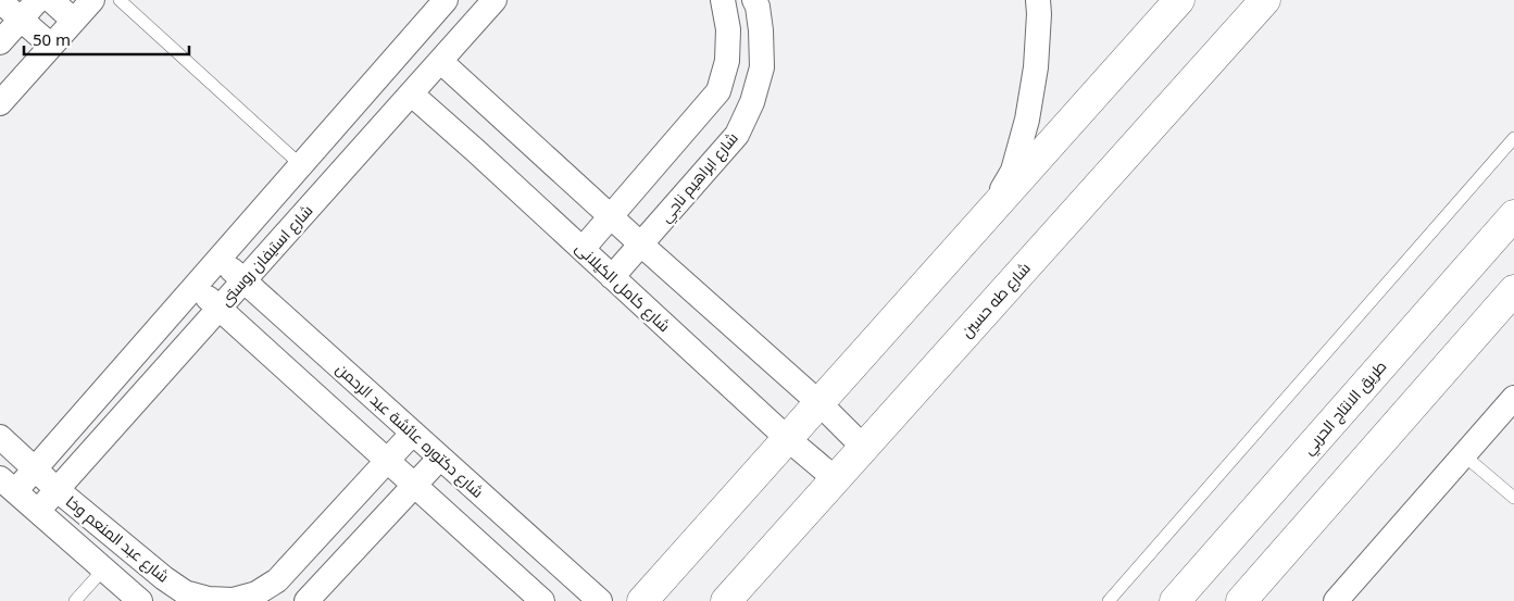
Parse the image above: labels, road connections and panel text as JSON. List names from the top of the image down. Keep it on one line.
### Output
{"streets":{"street":["شارع ابراهيم ناجي","شارع استيفان روستى","شارع كامل الكيلانى","شارع طه حسين","طريق الانتاج الحربي","شارع دكتوره عائشة عبد الرحمن","شارع عبد المنعم وخا"]},"crossings":[["شارع ابراهيم ناجي","شارع كامل الكيلانى"],["شارع استيفان روستى","شارع كامل الكيلانى"],["شارع استيفان روستى","شارع دكتوره عائشة عبد الرحمن"],["شارع استيفان روستى","شارع عبد المنعم وخا"],["شارع كامل الكيلانى","شارع طه حسين"],["شارع دكتوره عائشة عبد الرحمن","شارع عبد المنعم وخا"]],"scale_bar":"50 m"}
